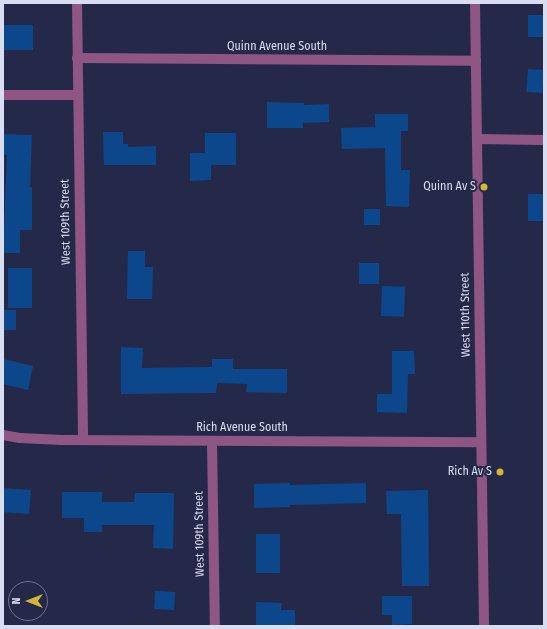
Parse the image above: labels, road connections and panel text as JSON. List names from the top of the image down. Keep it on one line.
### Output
{"streets":{"street":["Quinn Avenue South","West 109th Street","West 110th Street","Rich Avenue South"]},"crossings":[["Quinn Avenue South","West 109th Street"],["Quinn Avenue South","West 110th Street"],["West 109th Street","Rich Avenue South"],["West 110th Street","Rich Avenue South"]],"places":["Quinn Av S","Rich Av S"],"north":"left"}
